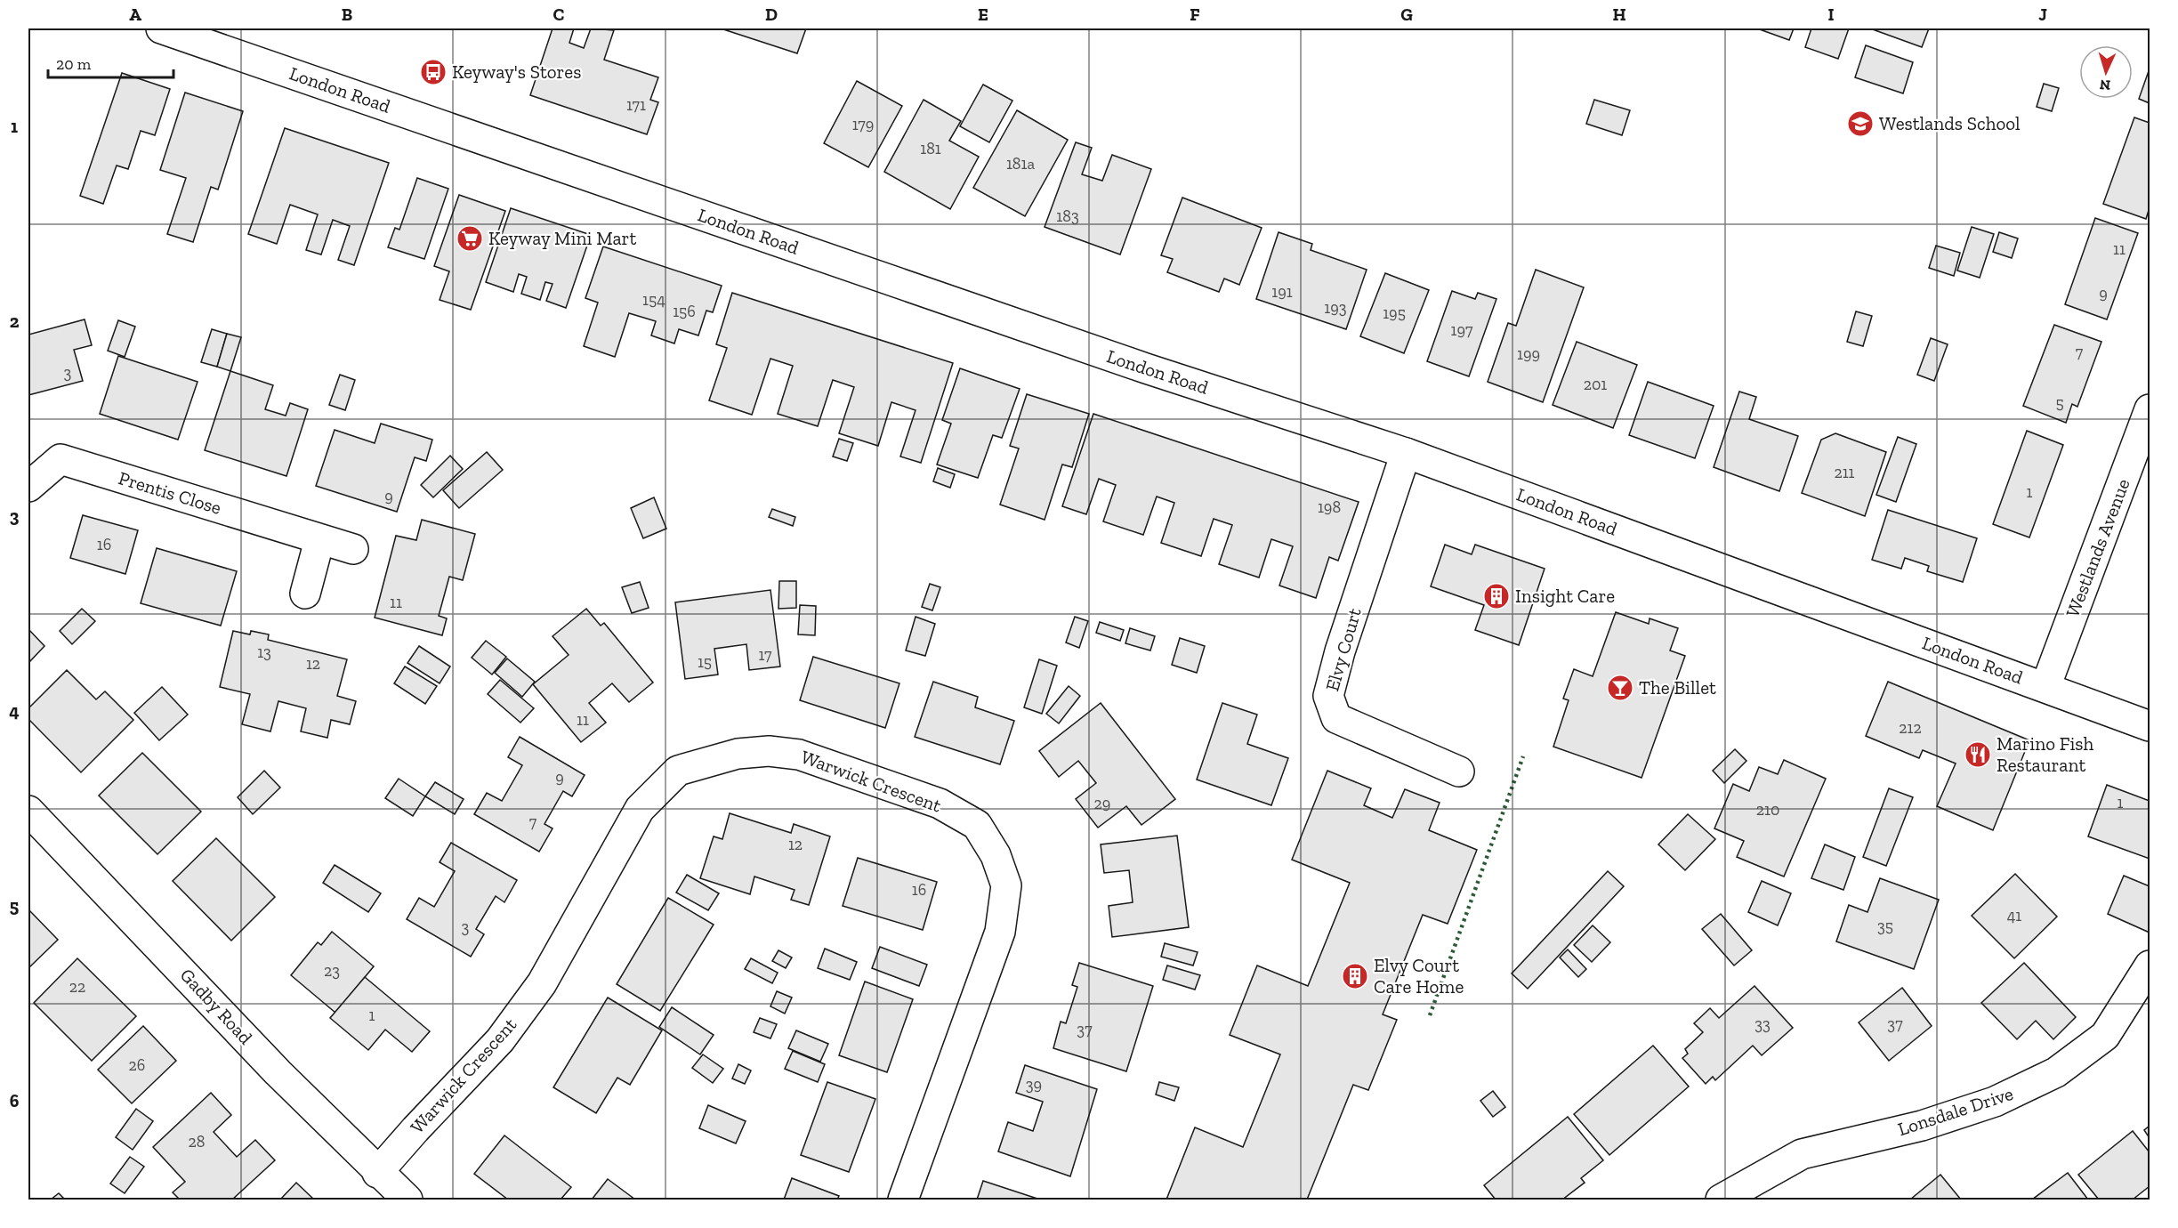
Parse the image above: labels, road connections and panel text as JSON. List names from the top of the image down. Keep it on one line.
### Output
{"streets":{"street":["London Road","Prentis Close","Westlands Avenue","Elvy Court","Warwick Crescent","Gadby Road","Lonsdale Drive"]},"crossings":[["London Road","Westlands Avenue"],["London Road","Elvy Court"],["Warwick Crescent","Gadby Road"]],"places":{"bus stop":["Keyway's Stores"],"school or university":["Westlands School"],"supermarket":["Keyway Mini Mart"],"building":["Insight Care","Elvy Court Care Home"],"bar":["The Billet"],"restaurant":["Marino Fish Restaurant"]},"house_numbers":["171","179","181","181a","183","11","191","9","154","193","156","195","197","7","199","3","201","5","211","1","9","198","16","11","13","17","15","12","11","212","9","1","29","210","7","12","16","41","35","3","23","22","1","33","37","37","26","39","28"],"scale_bar":"20 m","north":"bottom","grid":{"columns":["A","B","C","D","E","F","G","H","I","J"],"rows":["1","2","3","4","5","6"]}}
